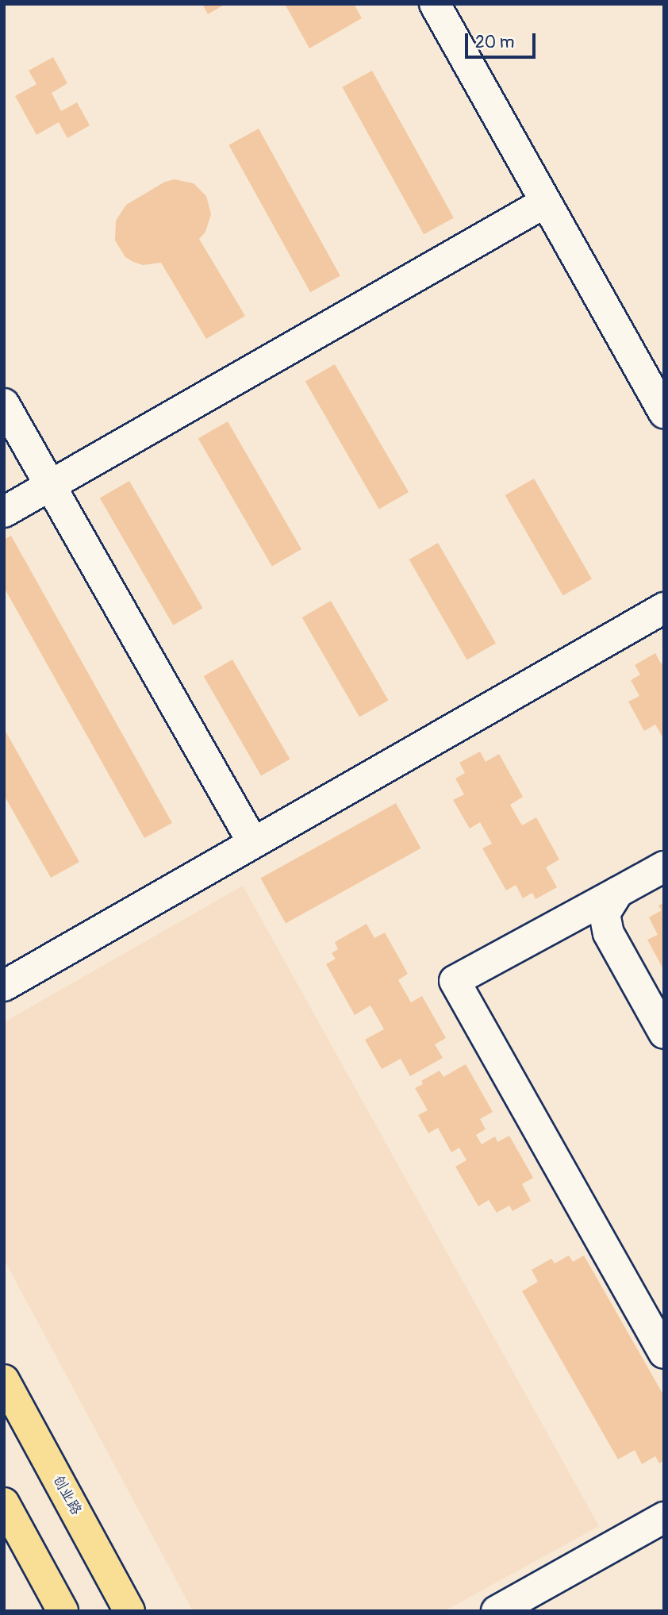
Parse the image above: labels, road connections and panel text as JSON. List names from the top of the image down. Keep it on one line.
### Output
{"streets":{"main road":["创业路"]},"scale_bar":"20 m"}
